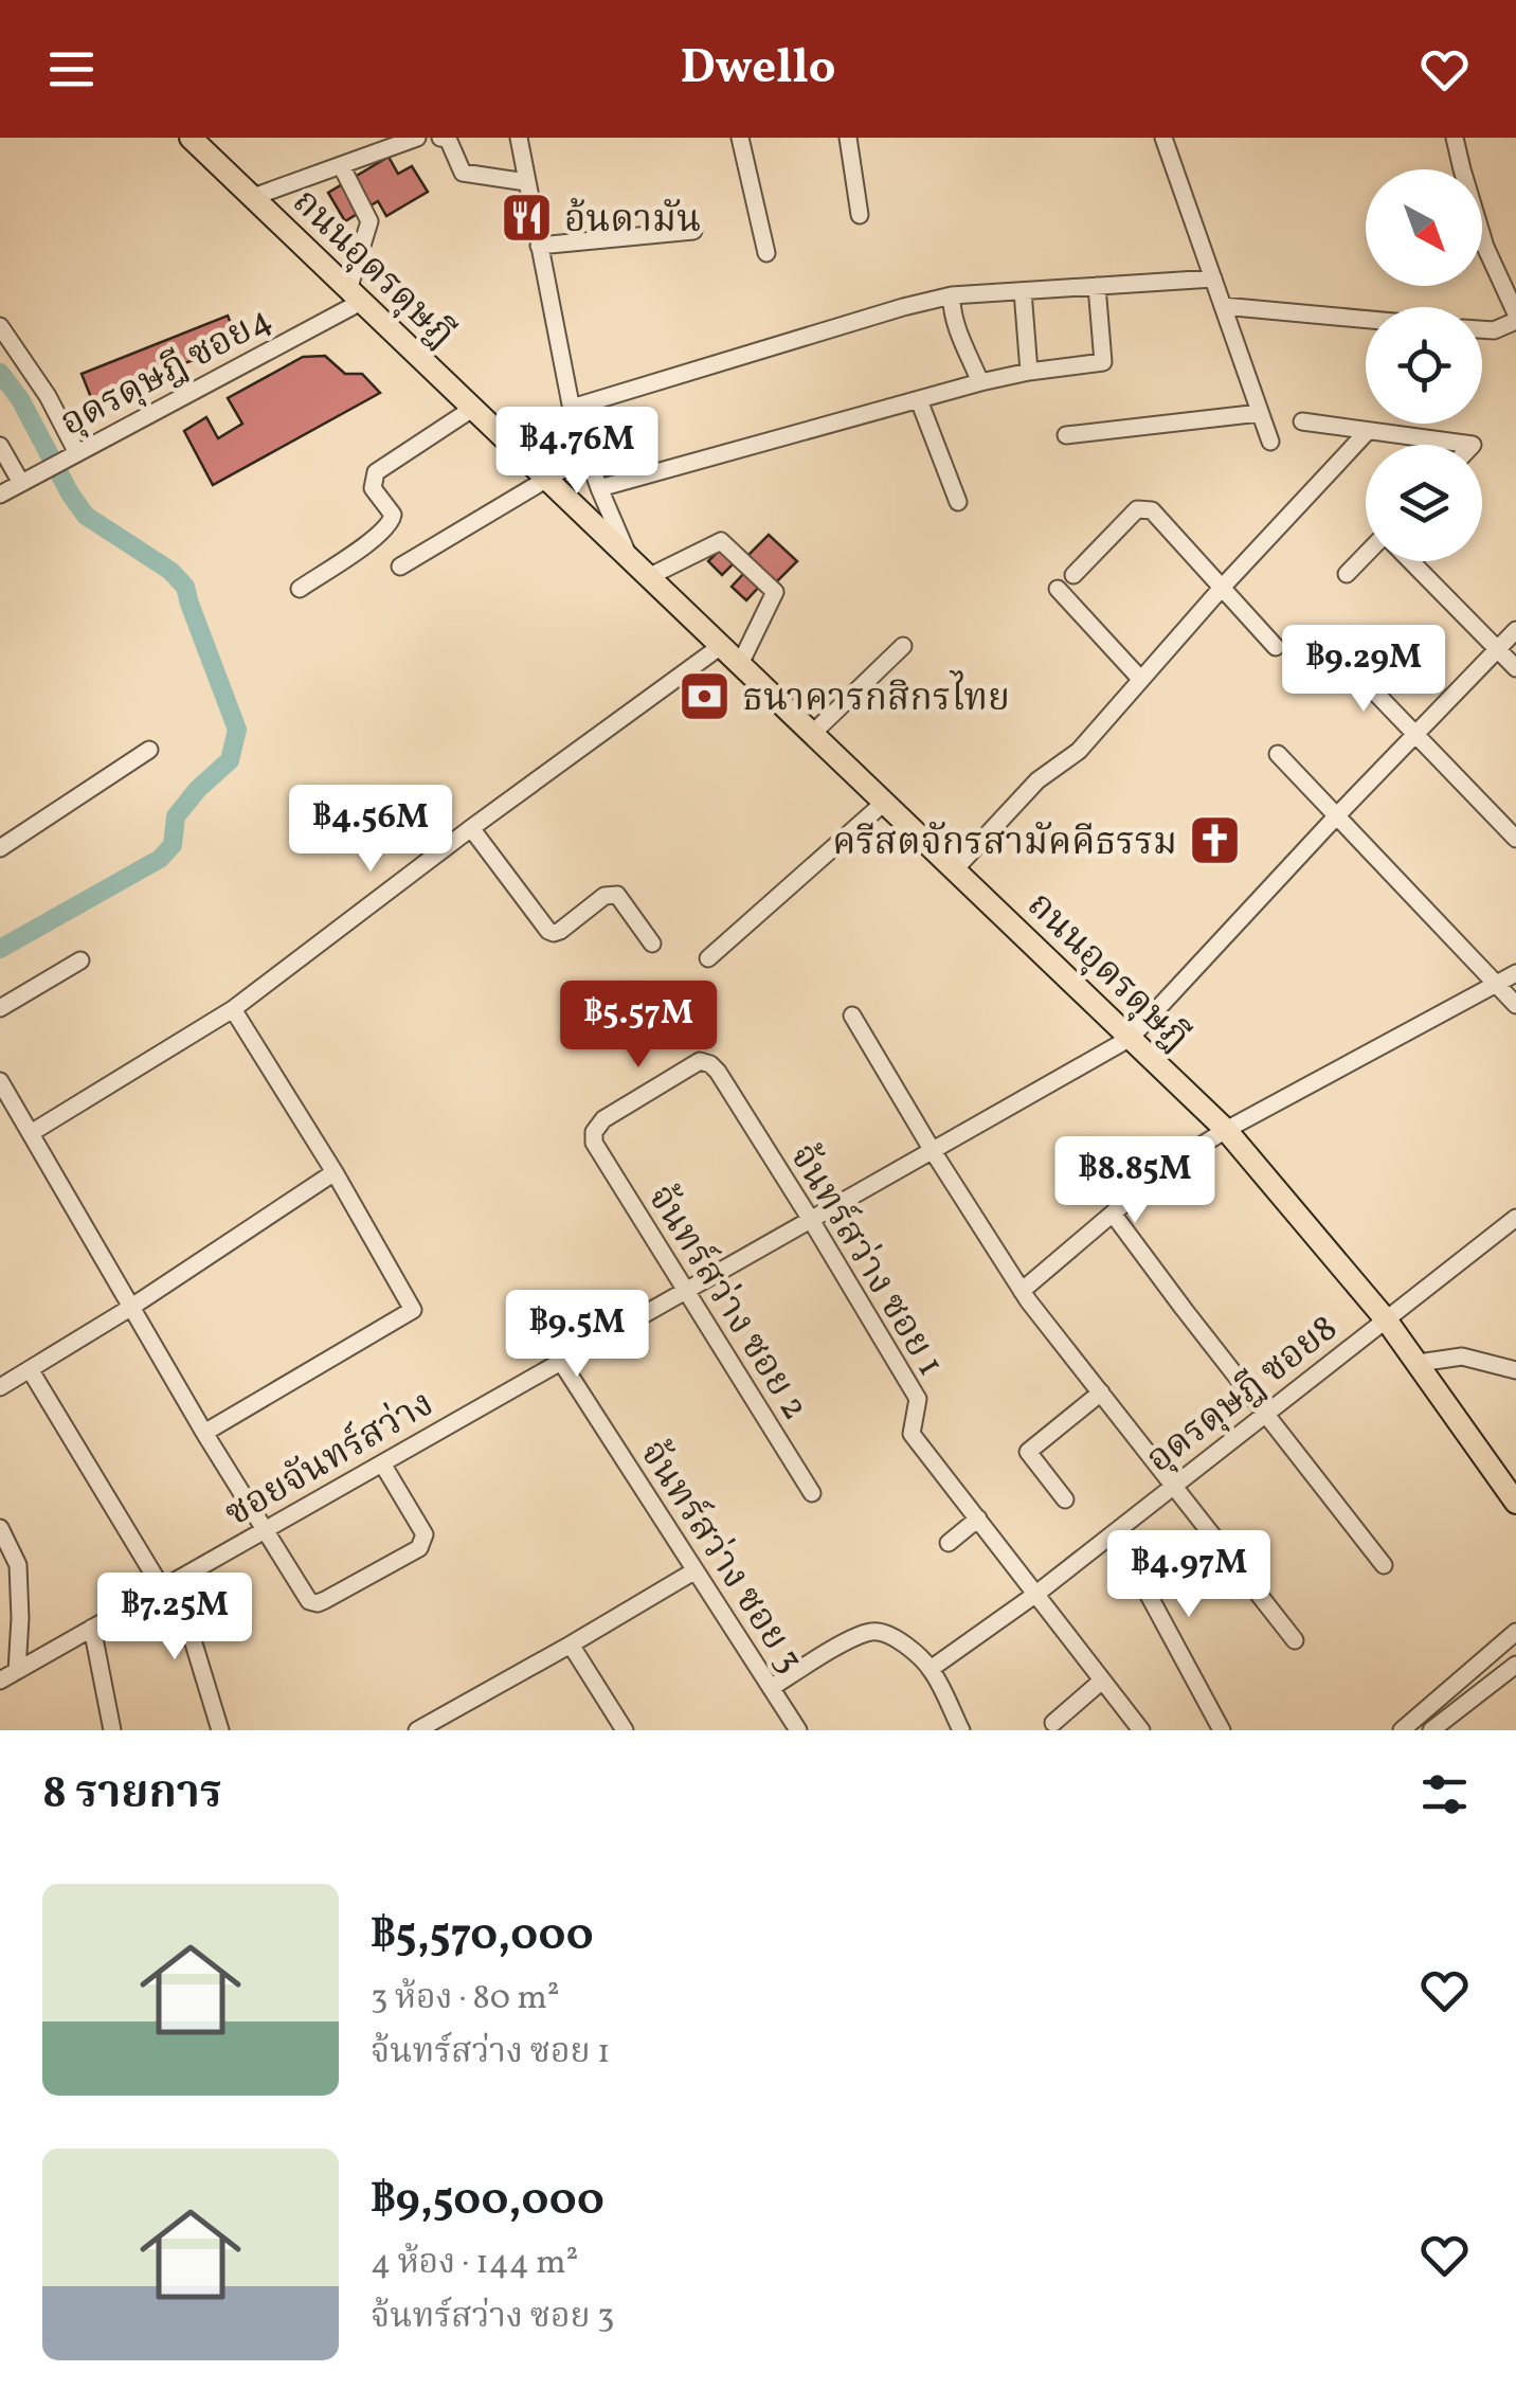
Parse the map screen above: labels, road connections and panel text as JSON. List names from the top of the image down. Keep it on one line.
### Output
{"streets":{"main road":["ถนนอุดรดุษฎี"],"street":["อุดรดุษฎี ซอย4","จ้นทร์สว่าง ซอย 1","จ้นทร์สว่าง ซอย 2","อุดรดุษฎี ซอย8","ซอยจันทร์สว่าง","จ้นทร์สว่าง ซอย 3"]},"crossings":[["ถนนอุดรดุษฎี","อุดรดุษฎี ซอย4"],["ถนนอุดรดุษฎี","อุดรดุษฎี ซอย8"],["ถนนอุดรดุษฎี","ซอยจันทร์สว่าง"],["จ้นทร์สว่าง ซอย 1","จ้นทร์สว่าง ซอย 2"],["จ้นทร์สว่าง ซอย 1","อุดรดุษฎี ซอย8"],["จ้นทร์สว่าง ซอย 1","ซอยจันทร์สว่าง"],["จ้นทร์สว่าง ซอย 2","ซอยจันทร์สว่าง"],["ซอยจันทร์สว่าง","จ้นทร์สว่าง ซอย 3"]],"places":{"restaurant":["อ้นดามัน"],"bank":["ธนาคารกสิกรไทย"],"church":["ครีสตจักรสามัคคีธรรม"]},"north":"bottom right","page":{"header":"Dwello","price":["฿4.76M","฿9.29M","฿4.56M","฿5.57M","฿8.85M","฿9.5M","฿4.97M","฿7.25M"],"heading":"8 รายการ","list":[{"name":"฿5,570,000","note":"3 ห้อง · 80 m² · จ้นทร์สว่าง ซอย 1"},{"name":"฿9,500,000","note":"4 ห้อง · 144 m² · จ้นทร์สว่าง ซอย 3"}]}}
